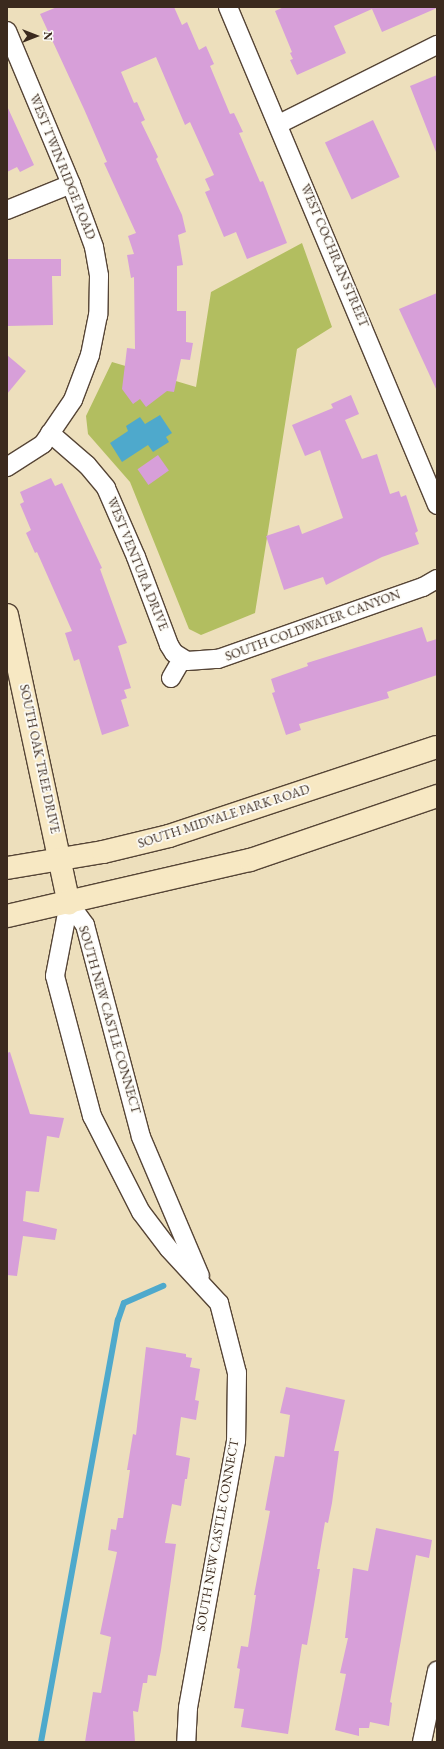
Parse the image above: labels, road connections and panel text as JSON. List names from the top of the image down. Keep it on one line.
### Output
{"streets":{"main road":["SOUTH OAK TREE DRIVE","SOUTH MIDVALE PARK ROAD"],"street":["WEST TWIN RIDGE ROAD","WEST COCHRAN STREET","WEST VENTURA DRIVE","SOUTH COLDWATER CANYON","SOUTH NEW CASTLE CONNECT"]},"crossings":[["WEST TWIN RIDGE ROAD","WEST VENTURA DRIVE"],["WEST VENTURA DRIVE","SOUTH COLDWATER CANYON"],["SOUTH OAK TREE DRIVE","SOUTH MIDVALE PARK ROAD"],["SOUTH OAK TREE DRIVE","SOUTH NEW CASTLE CONNECT"]],"north":"right"}
